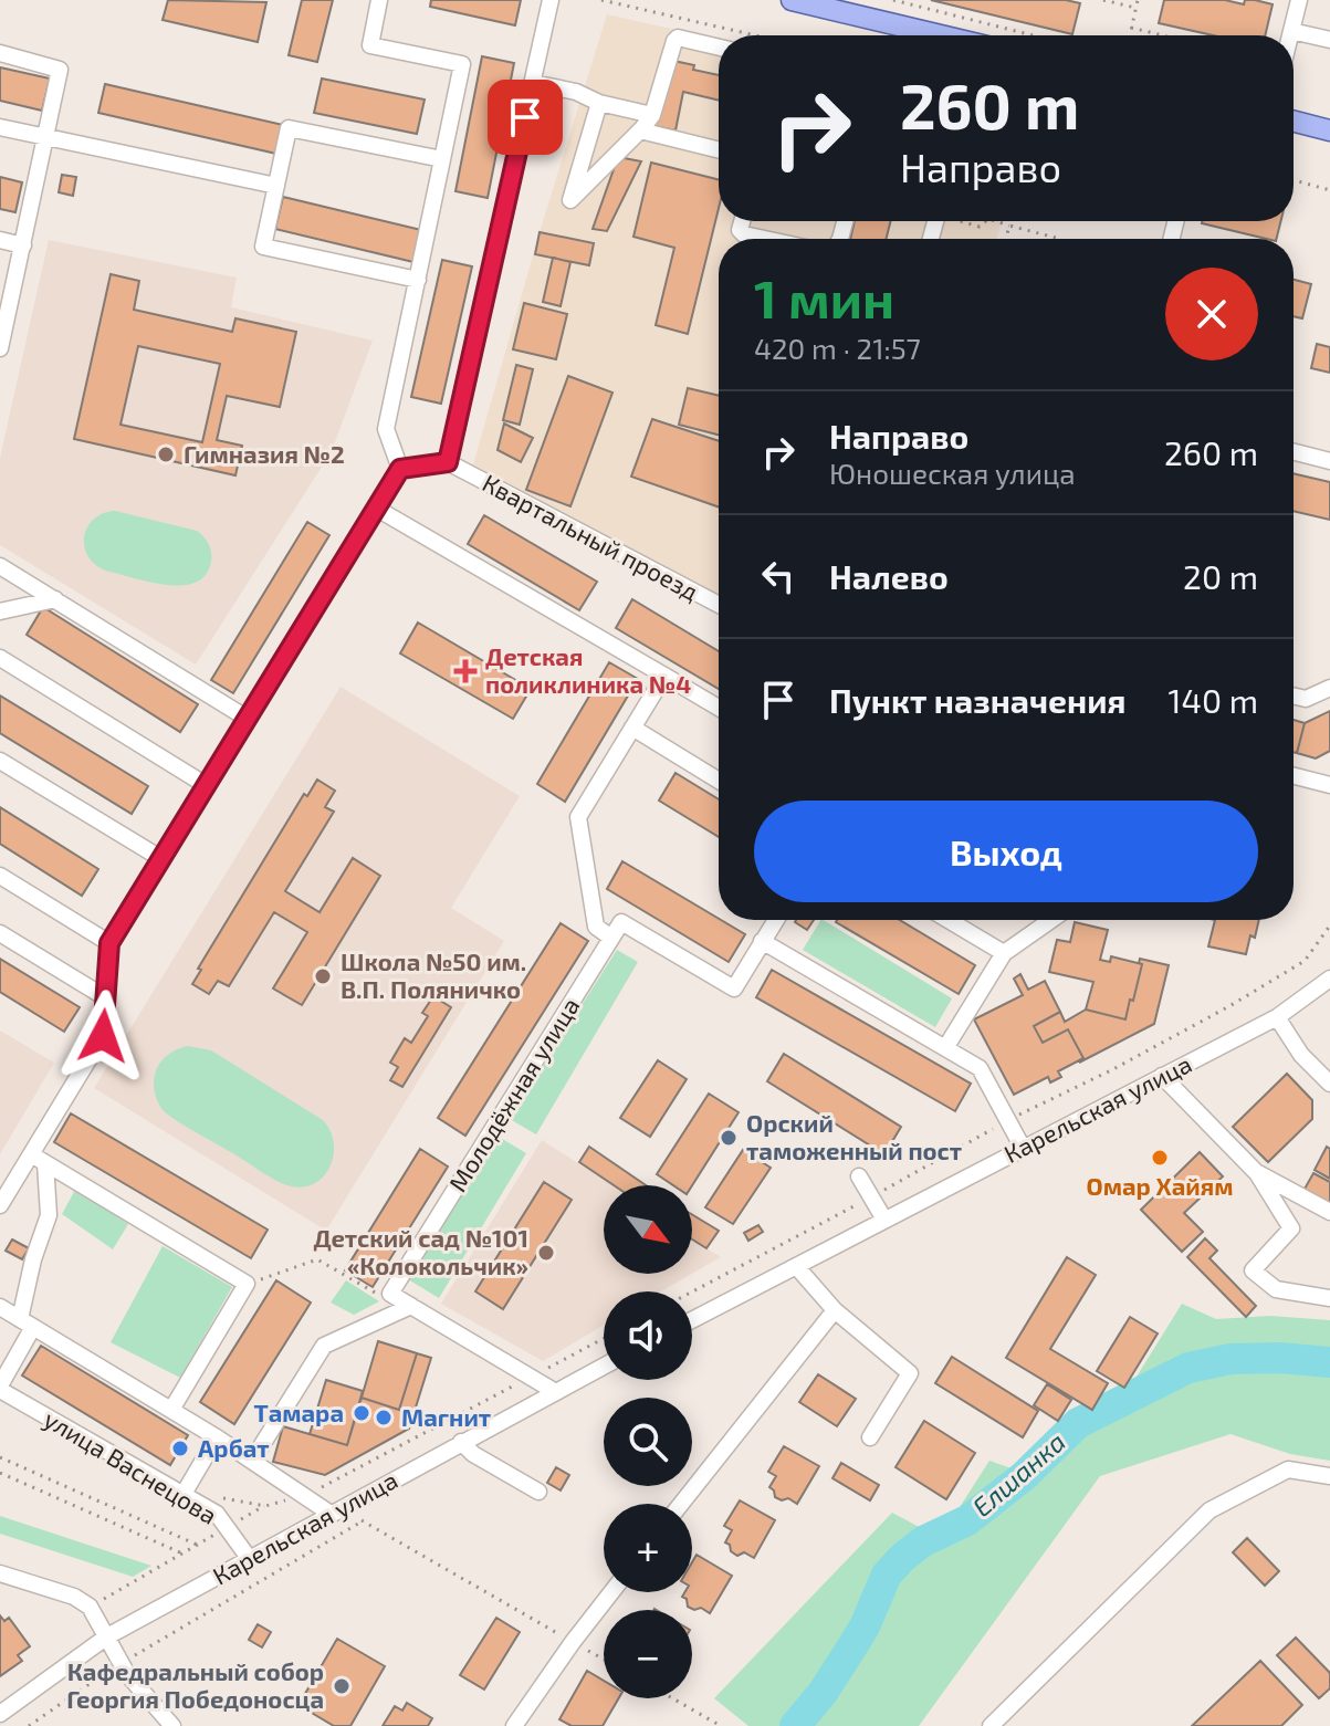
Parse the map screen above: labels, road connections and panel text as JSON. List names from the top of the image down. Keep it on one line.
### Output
{"streets":{"street":["Квартальный проезд","Молодёжная улица","Карельская улица","улица Васнецова"]},"crossings":[["Карельская улица","улица Васнецова"]],"water":["Елшанка"],"places":{"other":["Гимназия №2","Школа №50 им. В.П. Поляничко","Орский таможенный пост","Омар Хайям","Детский сад №101 «Колокольчик»","Тамара","Магнит","Арбат","Кафедральный собор Георгия Победоносца"],"health":["Детская поликлиника №4"]},"north":"bottom right","page":{"turn":["260 m","Направо"],"heading":["1 мин","420 m · 21:57"],"list":[{"name":"Направо","note":"Юношеская улица","value":"260 m"},{"name":"Налево","value":"20 m"},{"name":"Пункт назначения","value":"140 m"}],"buttons":"Выход","map_buttons":["+","−"]}}
